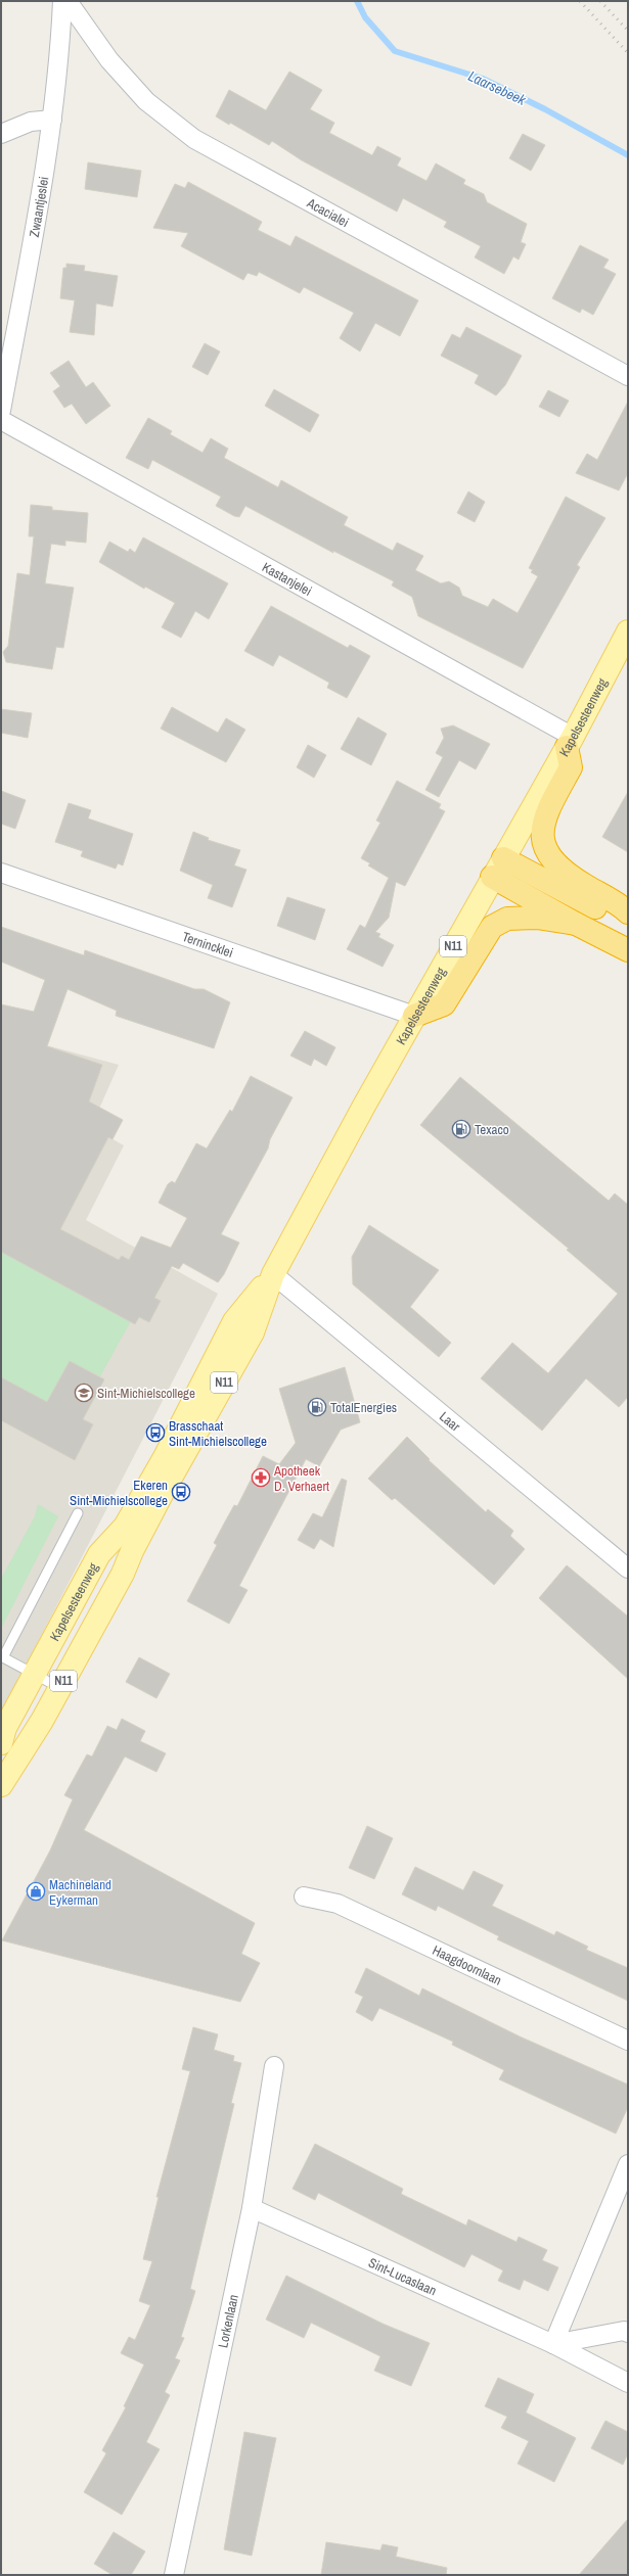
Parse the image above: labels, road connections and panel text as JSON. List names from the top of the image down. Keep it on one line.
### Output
{"streets":{"main road":["Kapelsesteenweg","N11"],"street":["Zwaantjeslei","Acacialei","Kastanjelei","Ternincklei","Laar","Haagdoornlaan","Sint-Lucaslaan","Lorkenlaan"]},"crossings":[["Kastanjelei","Kapelsesteenweg"],["Kapelsesteenweg","Ternincklei"],["Kapelsesteenweg","Laar"],["Sint-Lucaslaan","Lorkenlaan"]],"water":["Laarsebeek"],"places":{"fuel station":["Texaco","TotalEnergies"],"school or university":["Sint-Michielscollege"],"bus stop":["Brasschaat Sint-Michielscollege","Ekeren Sint-Michielscollege"],"pharmacy":["Apotheek D. Verhaert"],"shop":["Machineland Eykerman"]}}
